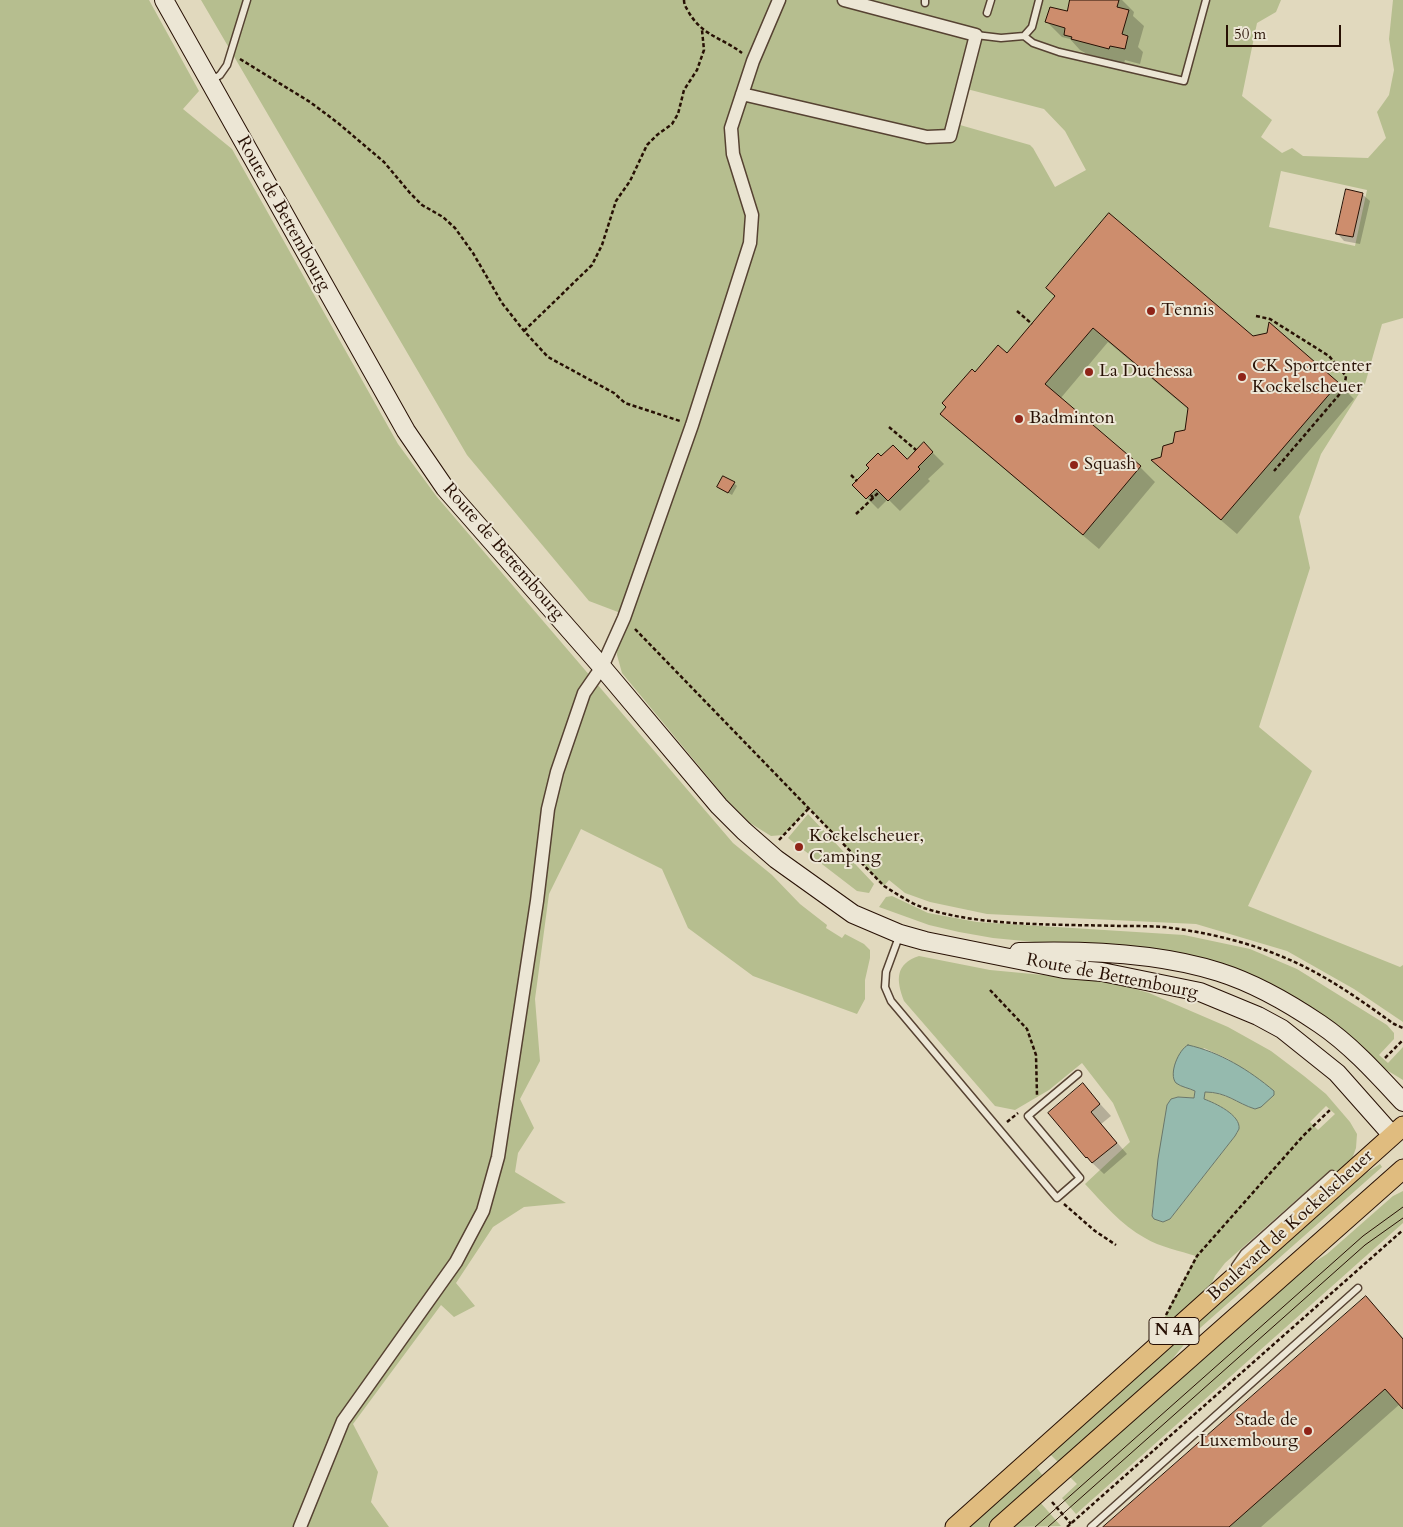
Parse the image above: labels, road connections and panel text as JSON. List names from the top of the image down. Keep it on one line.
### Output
{"streets":{"main road":["Route de Bettembourg","Boulevard de Kockelscheuer","N 4A"]},"crossings":[["Route de Bettembourg","Boulevard de Kockelscheuer"]],"places":["Tennis","La Duchessa","CK Sportcenter Kockelscheuer","Badminton","Squash","Kockelscheuer, Camping","Stade de Luxembourg"],"scale_bar":"50 m"}
